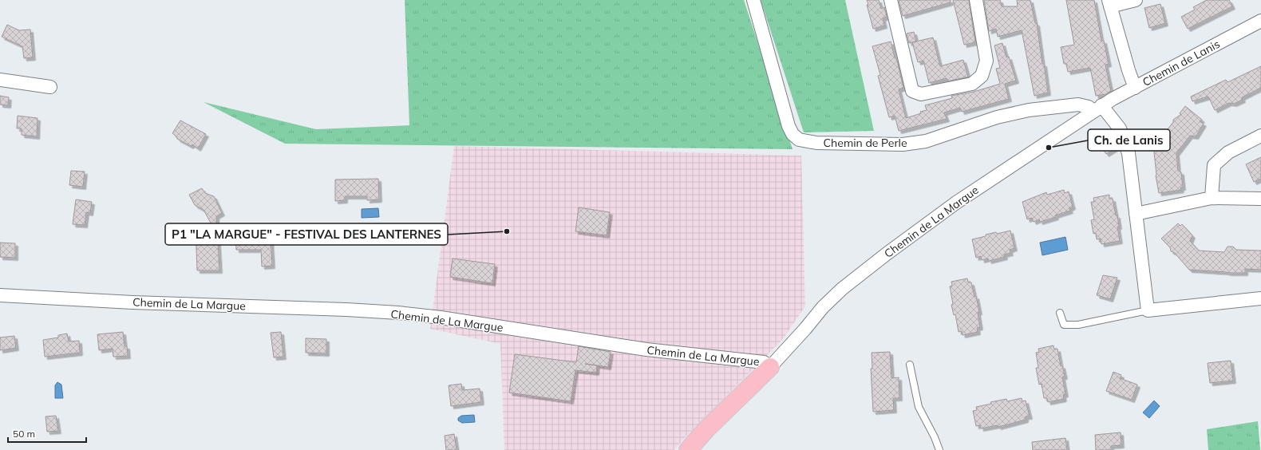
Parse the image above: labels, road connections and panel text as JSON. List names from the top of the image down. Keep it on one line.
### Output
{"streets":{"street":["Chemin de Lanis","Chemin de Perle","Chemin de La Margue"]},"crossings":[["Chemin de Lanis","Chemin de Perle"],["Chemin de Lanis","Chemin de La Margue"],["Chemin de Perle","Chemin de La Margue"]],"places":["Ch. de Lanis","P1 \"LA MARGUE\" - FESTIVAL DES LANTERNES"],"scale_bar":"50 m"}
